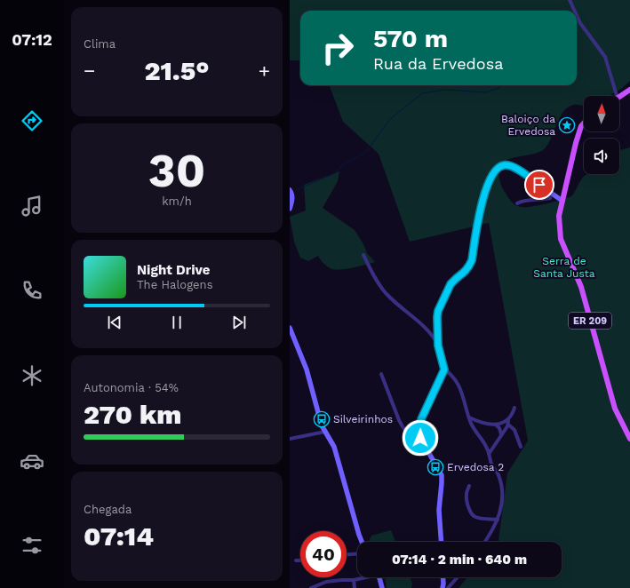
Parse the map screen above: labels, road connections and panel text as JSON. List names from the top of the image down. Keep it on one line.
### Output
{"streets":{"main road":["ER 209"]},"parks":["Serra de Santa Justa"],"places":{"place":["Baloiço da Ervedosa"],"bus stop":["Silveirinhos","Ervedosa 2"]},"north":"top","page":{"tabs":"07:12","tile":["Clima",["30","km/h"],["Autonomia · 54%","270 km"],["Chegada","07:14"]],"turn":["570 m","Rua da Ervedosa"],"heat":["−","21.5°","+"],"song":["Night Drive","The Halogens"],"limit":"40","trip":"07:14 · 2 min · 640 m"}}
